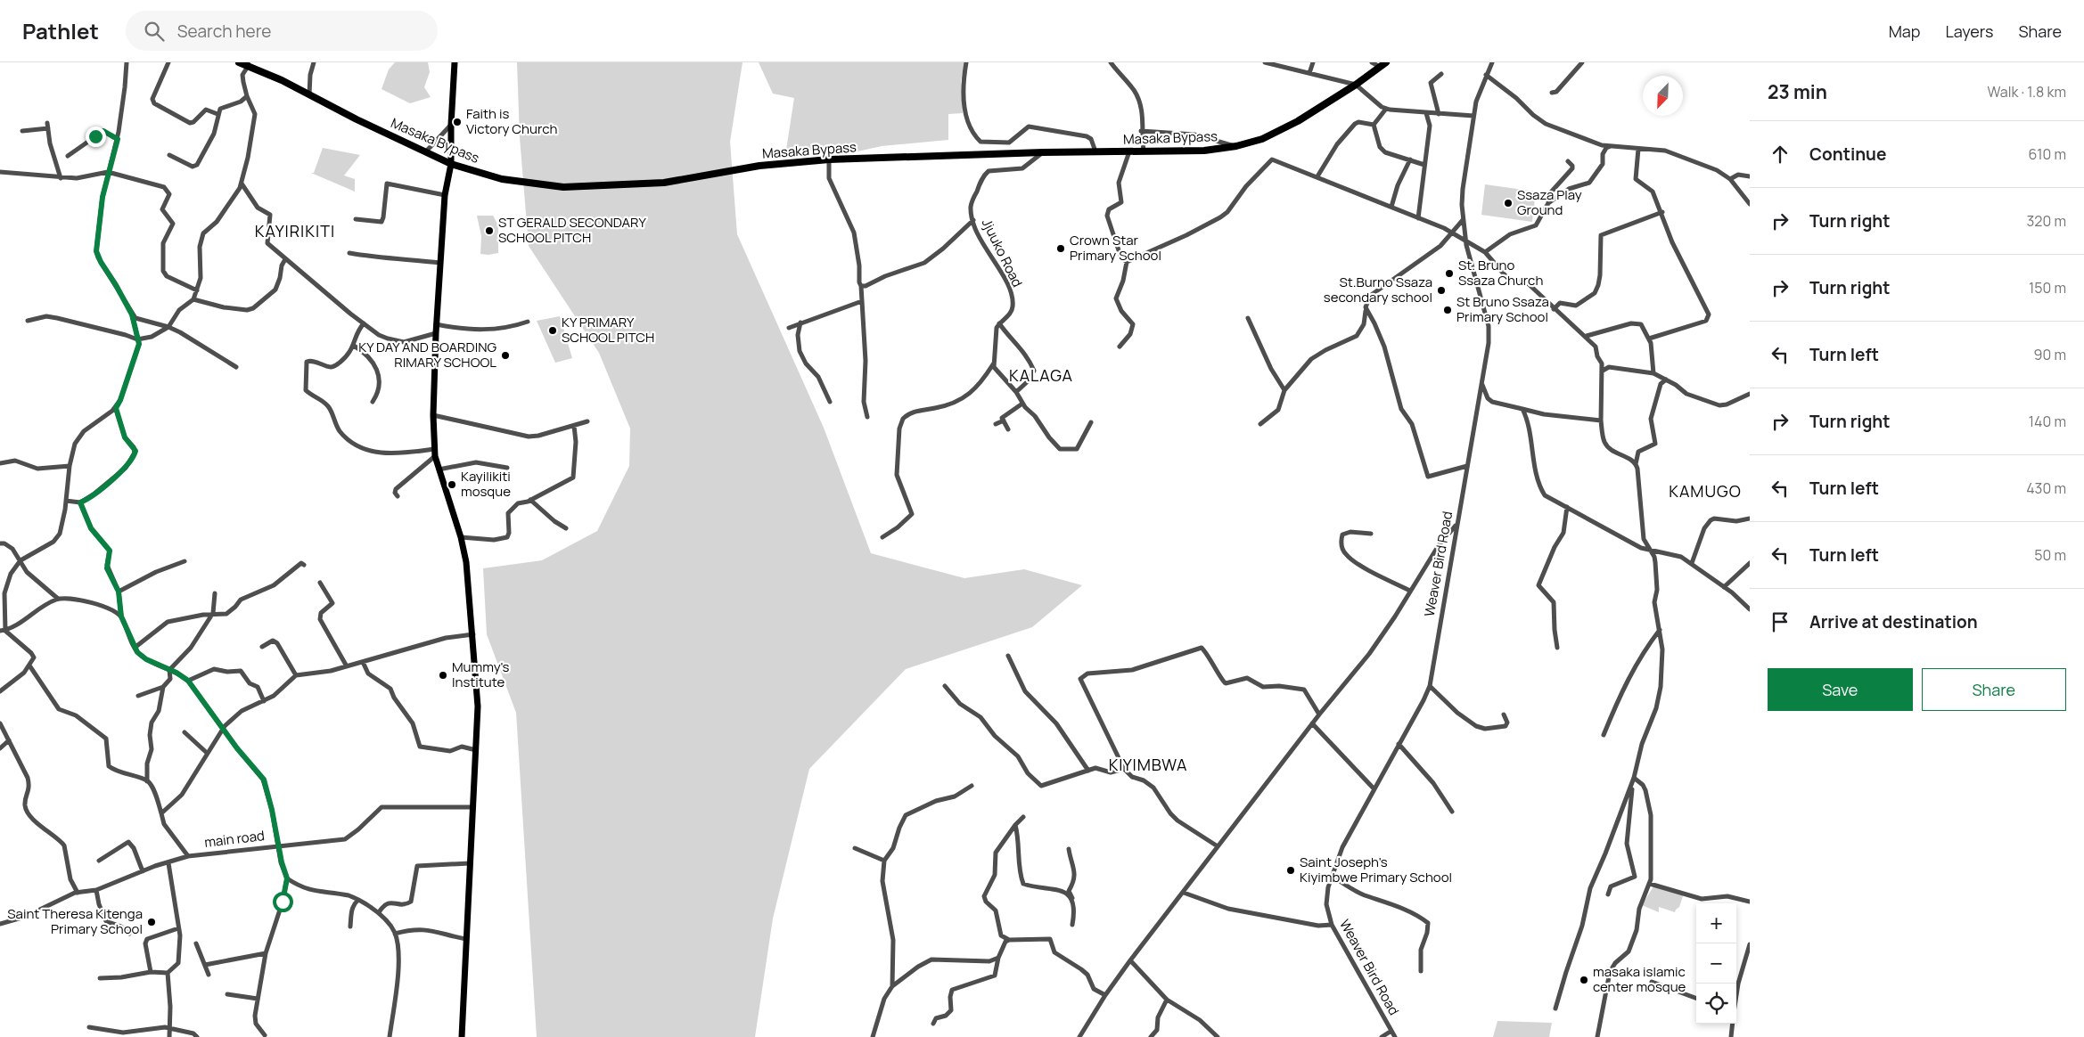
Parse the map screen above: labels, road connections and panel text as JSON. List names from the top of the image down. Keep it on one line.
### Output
{"streets":{"highway":["Masaka Bypass"],"street":["Jjuuko Road","Weaver Bird Road","main road"]},"crossings":[["Masaka Bypass","Jjuuko Road"]],"districts":["KAYIRIKITI","KALAGA","KAMUGO","KIYIMBWA"],"places":["Faith is Victory Church","Ssaza Play Ground","ST GERALD SECONDARY SCHOOL PITCH","Crown Star Primary School","St. Bruno Ssaza Church","St.Burno Ssaza secondary school","St Bruno Ssaza Primary School","KY PRIMARY SCHOOL PITCH","KY DAY AND BOARDING RIMARY SCHOOL","Kayilikiti mosque","Mummy's Institute","Saint Joseph's Kiyimbwe Primary School","Saint Theresa Kitenga Primary School","masaka islamic center mosque"],"north":"bottom left","page":{"header":"Pathlet","search":"Search here","nav":["Map","Layers","Share"],"heading":["23 min","Walk · 1.8 km"],"list":[["Continue","610 m"],["Turn right","320 m"],["Turn right","150 m"],["Turn left","90 m"],["Turn right","140 m"],["Turn left","430 m"],["Turn left","50 m"],"Arrive at destination"],"buttons":["Save","Share"],"map_buttons":["+","−"]}}
